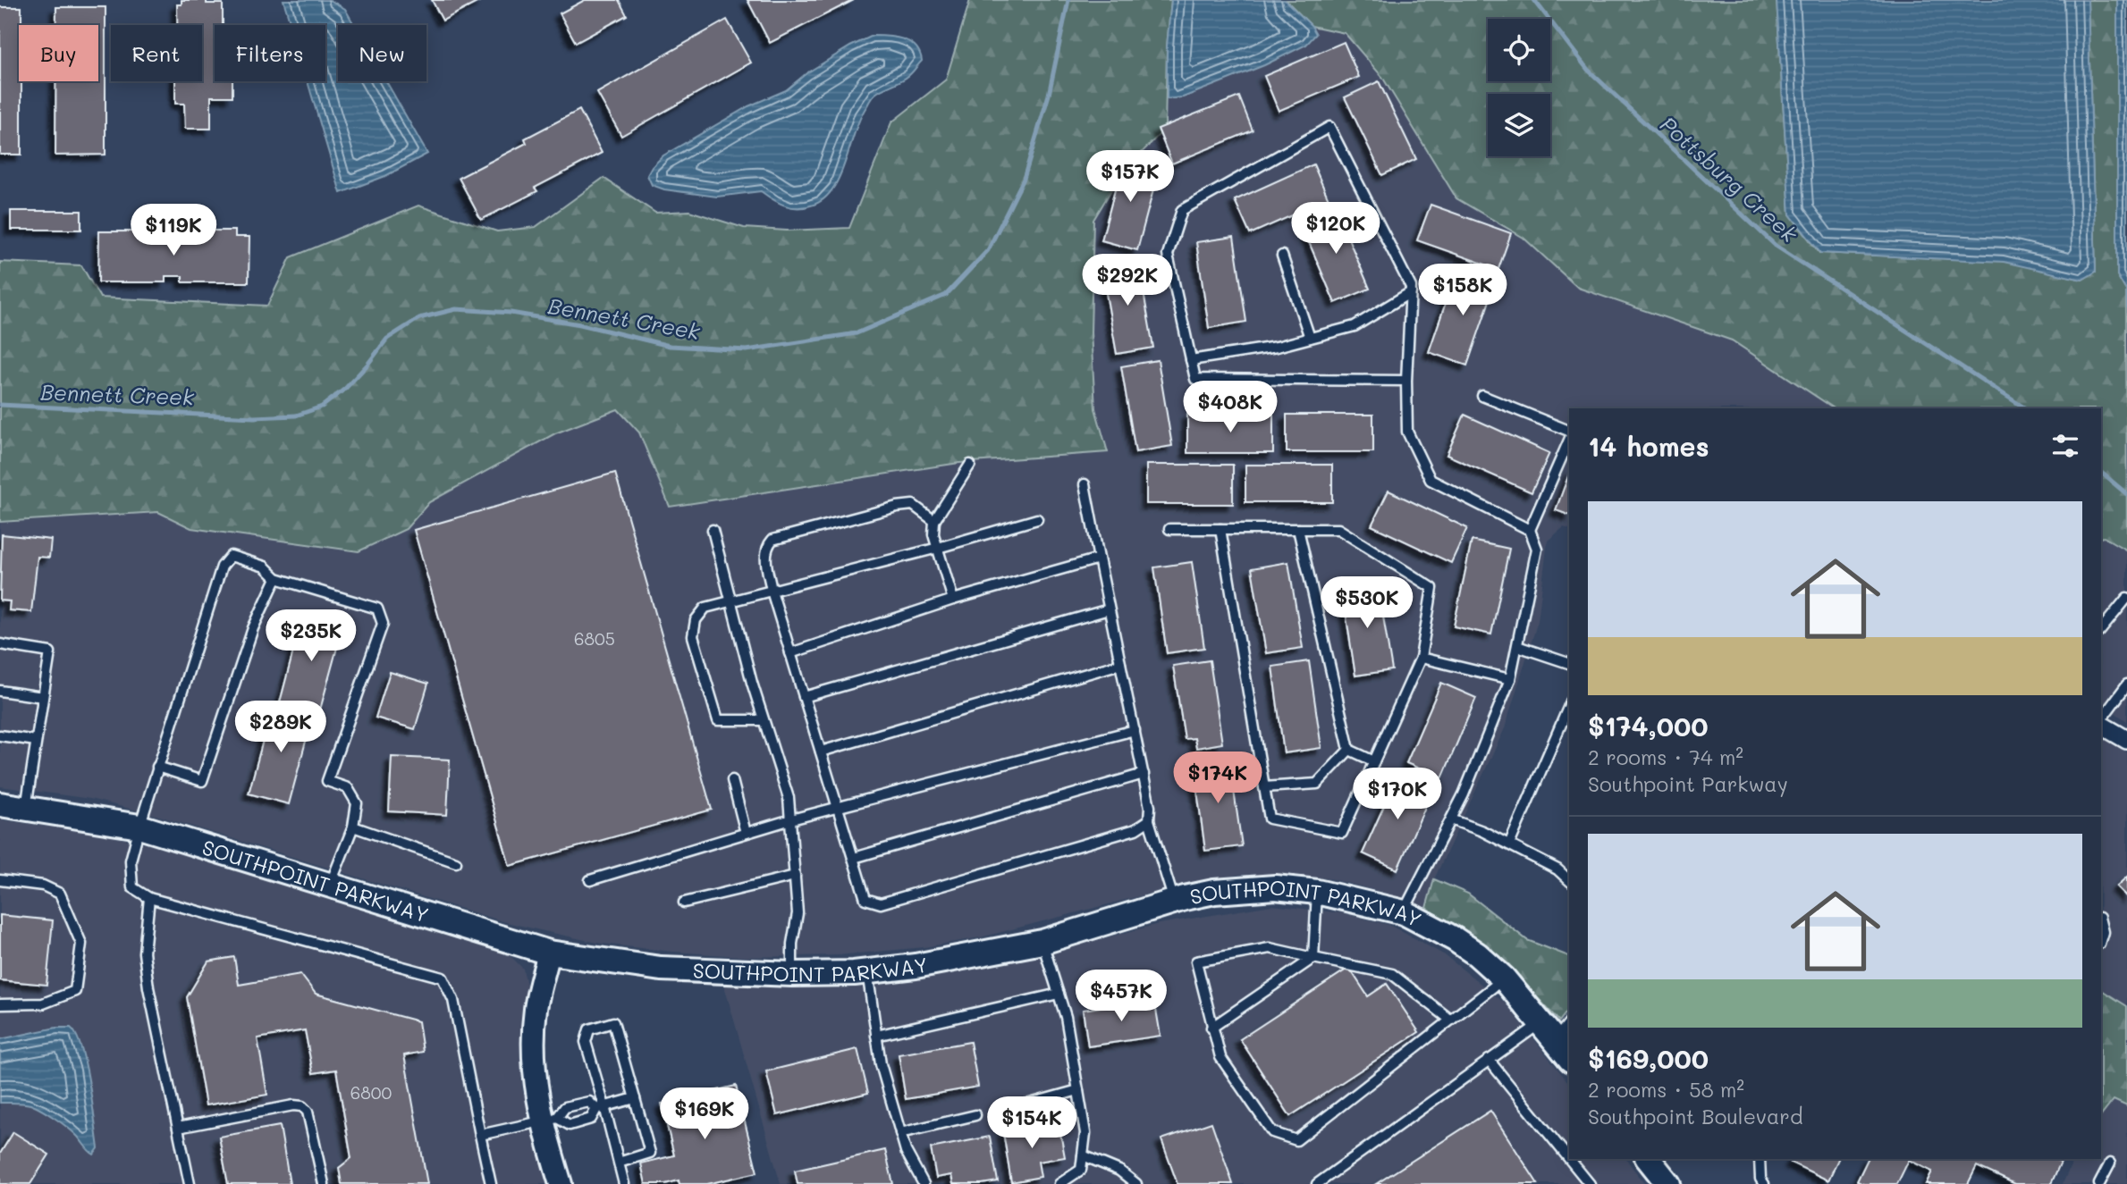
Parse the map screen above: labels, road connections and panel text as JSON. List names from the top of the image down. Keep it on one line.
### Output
{"streets":{"main road":["SOUTHPOINT PARKWAY"]},"water":["Pottsburg Creek","Bennett Creek"],"house_numbers":["6805","6800"],"page":{"chip":["Buy","Rent","Filters","New"],"price":["$157K","$120K","$119K","$292K","$158K","$408K","$530K","$235K","$289K","$174K","$170K","$457K","$169K","$154K"],"heading":"14 homes","list":[{"name":"$174,000","note":"2 rooms · 74 m² · Southpoint Parkway"},{"name":"$169,000","note":"2 rooms · 58 m² · Southpoint Boulevard"}]}}
